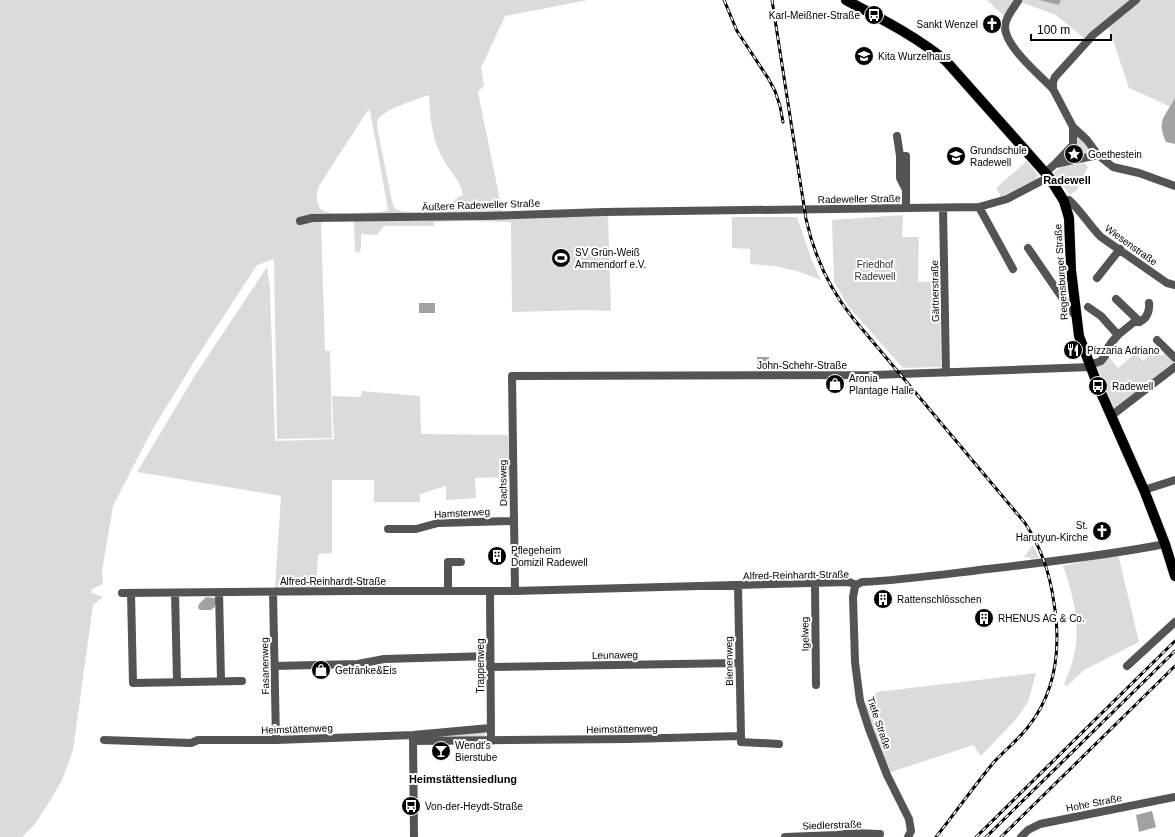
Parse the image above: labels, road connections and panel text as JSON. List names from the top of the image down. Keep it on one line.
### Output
{"streets":{"main road":["Regensburger Straße"],"street":["Radeweller Straße","Äußere Radeweller Straße","Wiesenstraße","Gärtnerstraße","John-Schehr-Straße","Dachsweg","Hamsterweg","Alfred-Reinhardt-Straße","Igelweg","Leunaweg","Bienenweg","Fasanenweg","Trappenweg","Tiefe Straße","Heimstättenweg","Hohe Straße","Siedlerstraße"]},"crossings":[["Radeweller Straße","Äußere Radeweller Straße"],["Radeweller Straße","Regensburger Straße"],["Radeweller Straße","Gärtnerstraße"],["Wiesenstraße","Regensburger Straße"],["Regensburger Straße","John-Schehr-Straße"],["Regensburger Straße","Alfred-Reinhardt-Straße"],["Gärtnerstraße","John-Schehr-Straße"],["John-Schehr-Straße","Dachsweg"],["Dachsweg","Hamsterweg"],["Dachsweg","Alfred-Reinhardt-Straße"],["Alfred-Reinhardt-Straße","Igelweg"],["Alfred-Reinhardt-Straße","Bienenweg"],["Alfred-Reinhardt-Straße","Fasanenweg"],["Alfred-Reinhardt-Straße","Trappenweg"],["Alfred-Reinhardt-Straße","Tiefe Straße"],["Leunaweg","Bienenweg"],["Leunaweg","Trappenweg"],["Bienenweg","Heimstättenweg"],["Fasanenweg","Heimstättenweg"],["Trappenweg","Heimstättenweg"]],"districts":["Radewell","Heimstättensiedlung"],"parks":["Friedhof Radewell"],"places":{"bus stop":["Karl-Meißner-Straße","Radewell","Von-der-Heydt-Straße"],"church":["Sankt Wenzel","St. Harutyun-Kirche"],"school or university":["Kita Wurzelhaus","Grundschule Radewell"],"place":["Goethestein"],"sports":["SV Grün-Weiß Ammendorf e.V."],"restaurant":["Pizzaria Adriano"],"shop":["Aronia Plantage Halle","Getränke&Eis"],"building":["Pflegeheim Domizil Radewell","Rattenschlösschen","RHENUS AG & Co."],"bar":["Wendt's Bierstube"]},"scale_bar":"100 m"}
